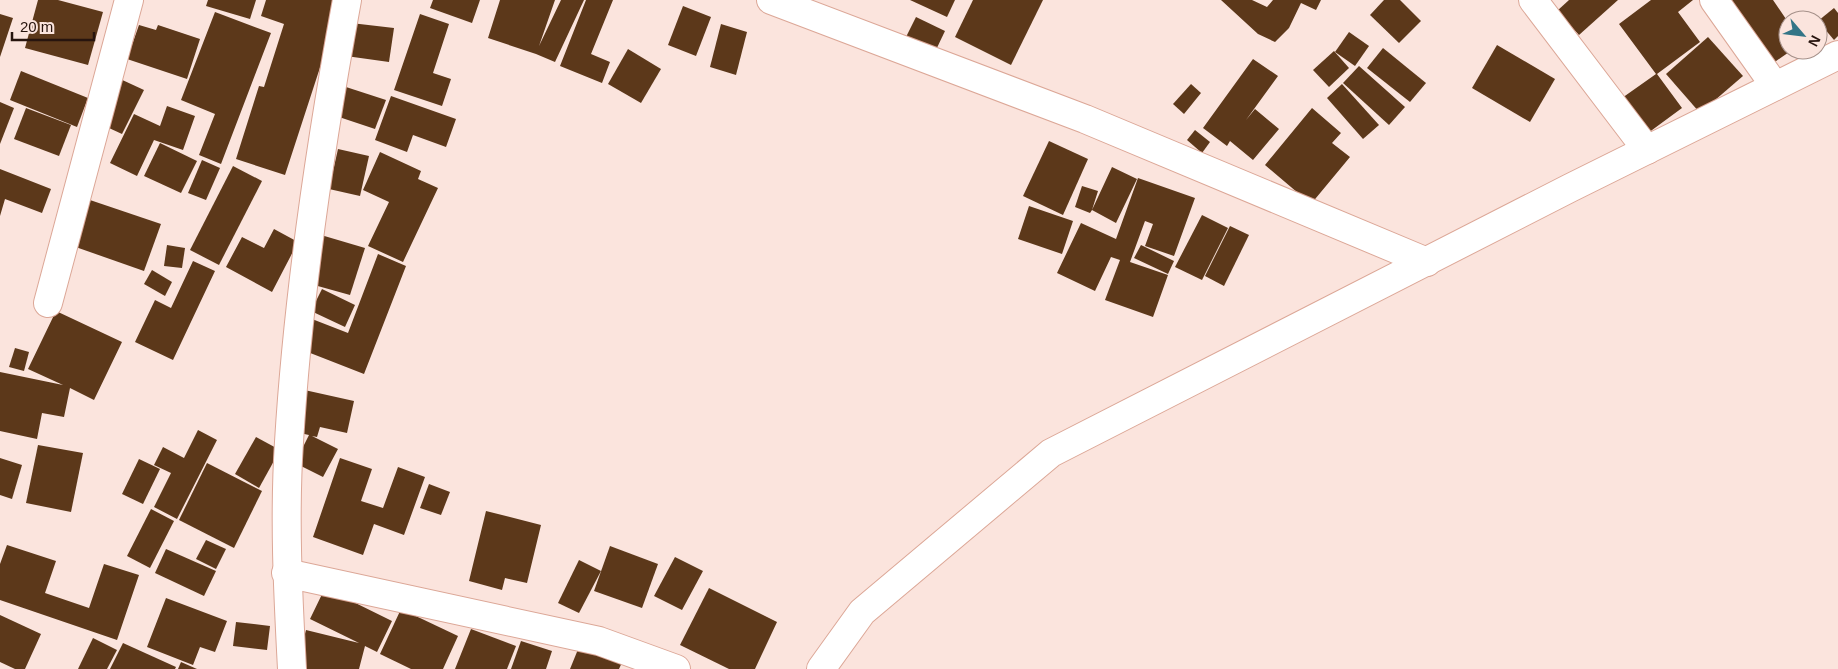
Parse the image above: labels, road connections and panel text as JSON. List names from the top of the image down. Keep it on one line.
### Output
{"scale_bar":"20 m","north":"bottom right"}
